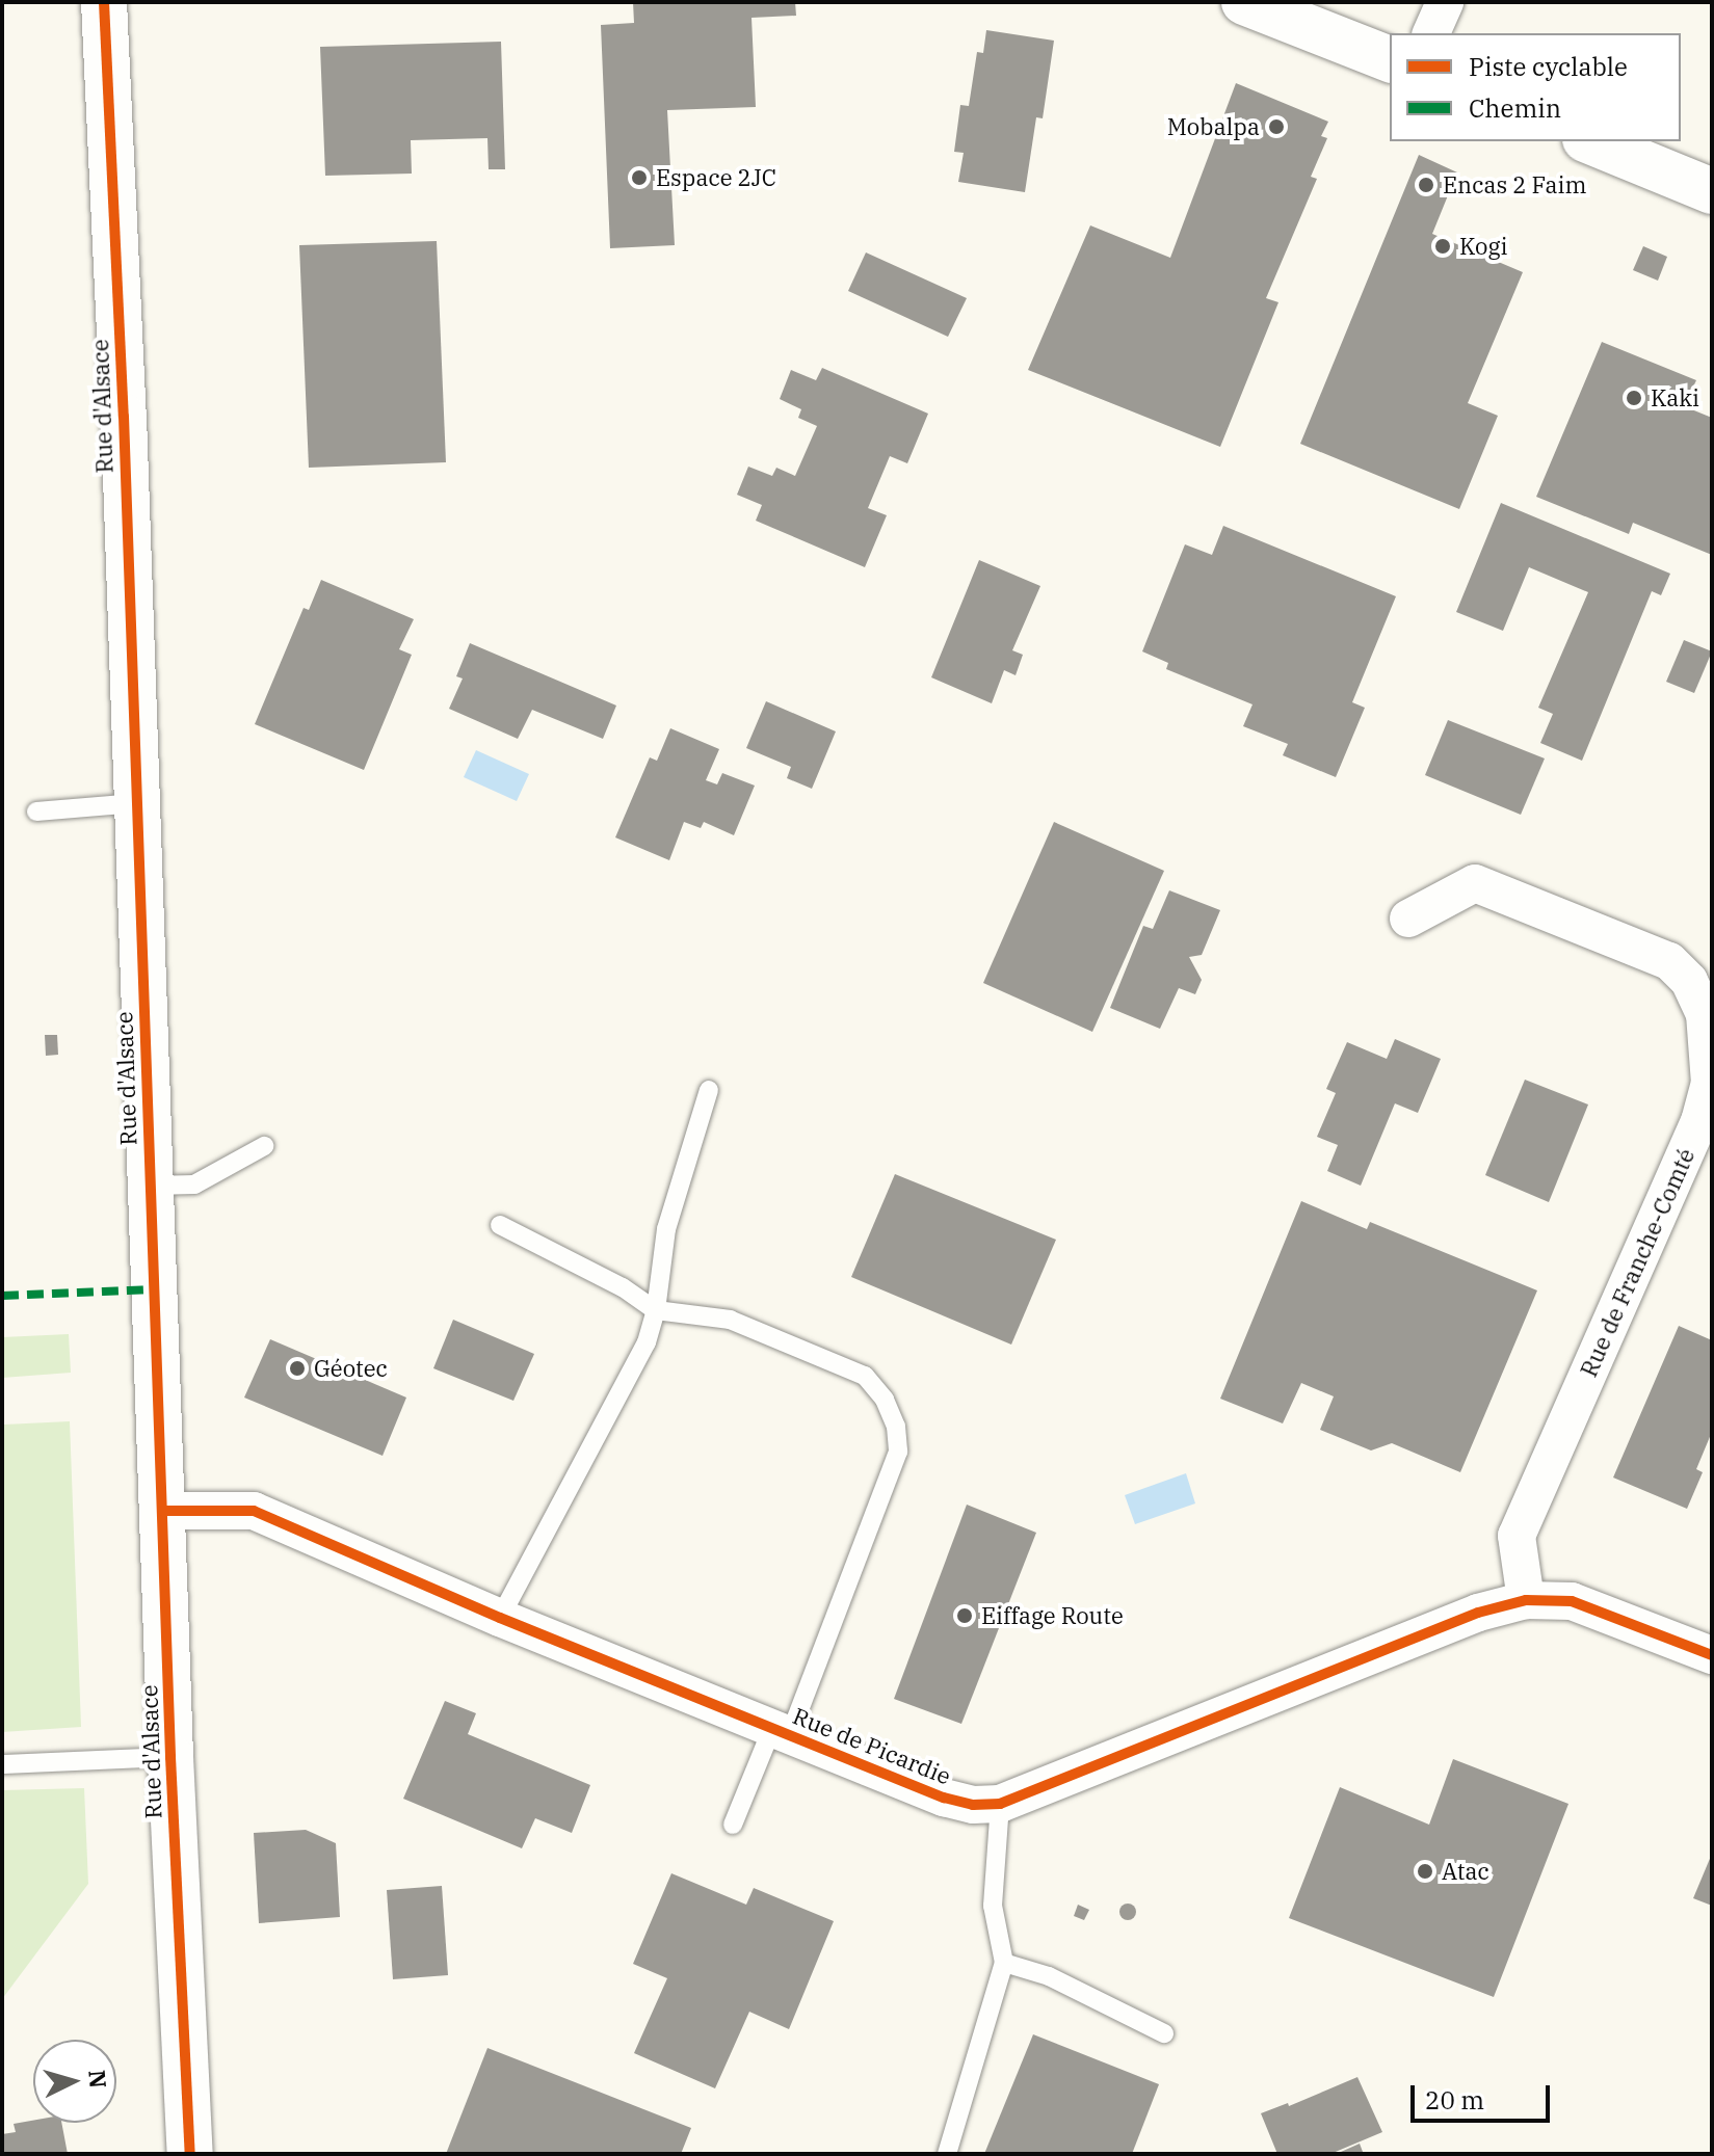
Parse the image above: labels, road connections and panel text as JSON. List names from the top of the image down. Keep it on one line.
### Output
{"streets":{"street":["Rue d'Alsace","Rue de Franche-Comté","Rue de Picardie"]},"crossings":[["Rue d'Alsace","Rue de Picardie"],["Rue de Franche-Comté","Rue de Picardie"]],"places":["Mobalpa","Espace 2JC","Encas 2 Faim","Kogi","Kaki","Géotec","Eiffage Route","Atac"],"legend":["Piste cyclable","Chemin"],"scale_bar":"20 m","north":"right"}
